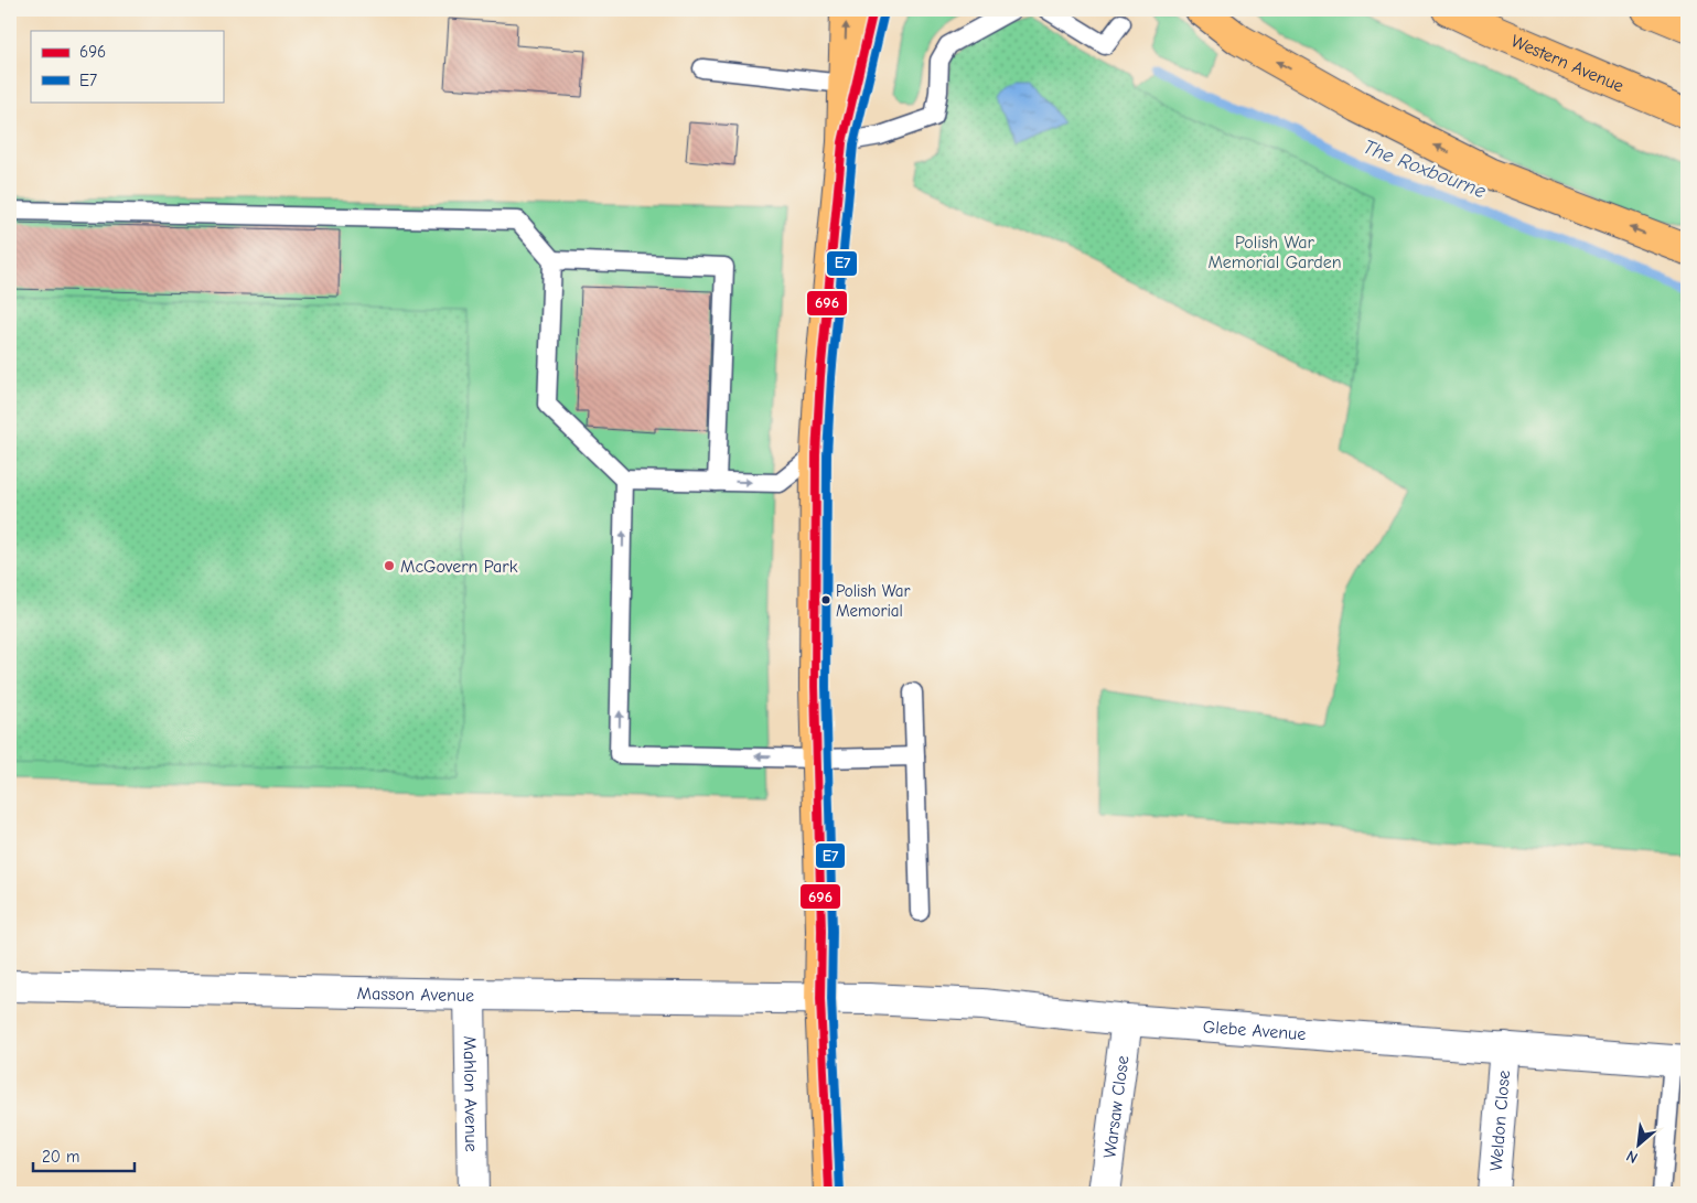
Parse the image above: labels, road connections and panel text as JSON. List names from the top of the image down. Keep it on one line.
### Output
{"streets":{"main road":["Western Avenue"],"street":["Masson Avenue","Glebe Avenue","Mahlon Avenue","Warsaw Close","Weldon Close"]},"crossings":[["Masson Avenue","Glebe Avenue"],["Masson Avenue","Mahlon Avenue"],["Glebe Avenue","Warsaw Close"],["Glebe Avenue","Weldon Close"]],"water":["The Roxbourne"],"parks":["Polish War Memorial Garden"],"places":["McGovern Park","Polish War Memorial"],"lines":["transit line 696","transit line E7"],"legend":["696","E7"],"scale_bar":"20 m","north":"bottom left"}
